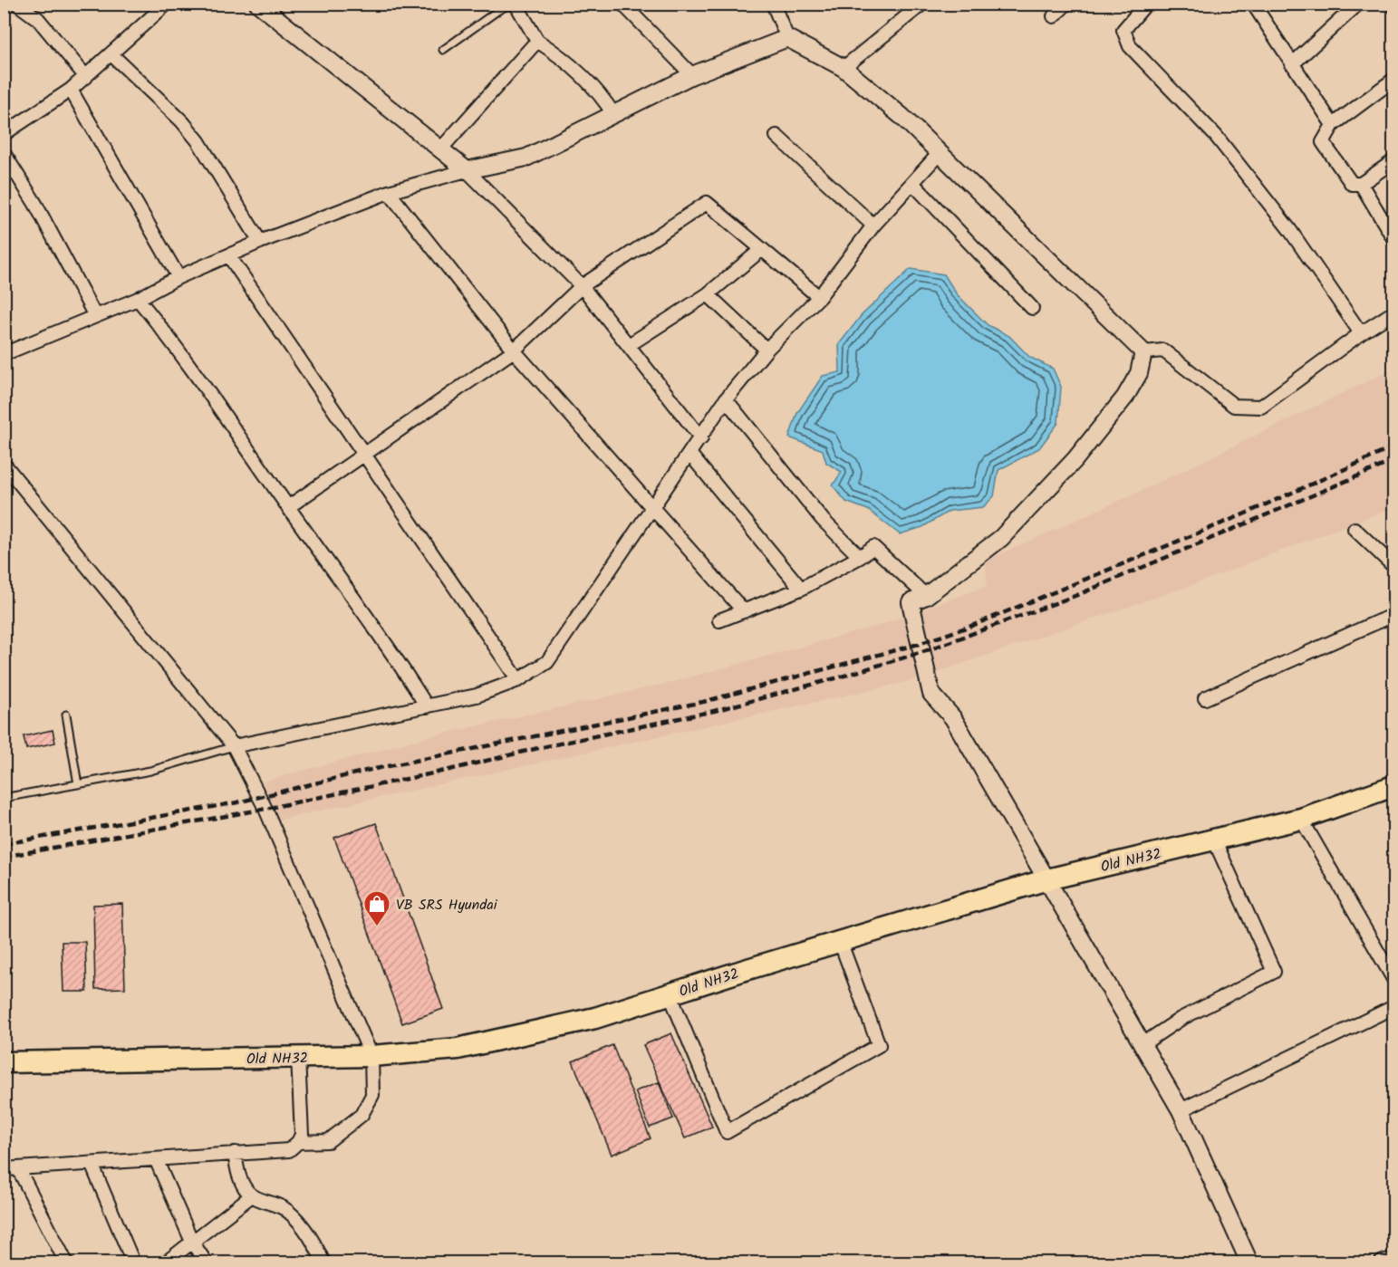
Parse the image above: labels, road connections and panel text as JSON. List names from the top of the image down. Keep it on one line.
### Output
{"streets":{"main road":["Old NH32"]},"places":{"shop":["VB SRS Hyundai"]}}
